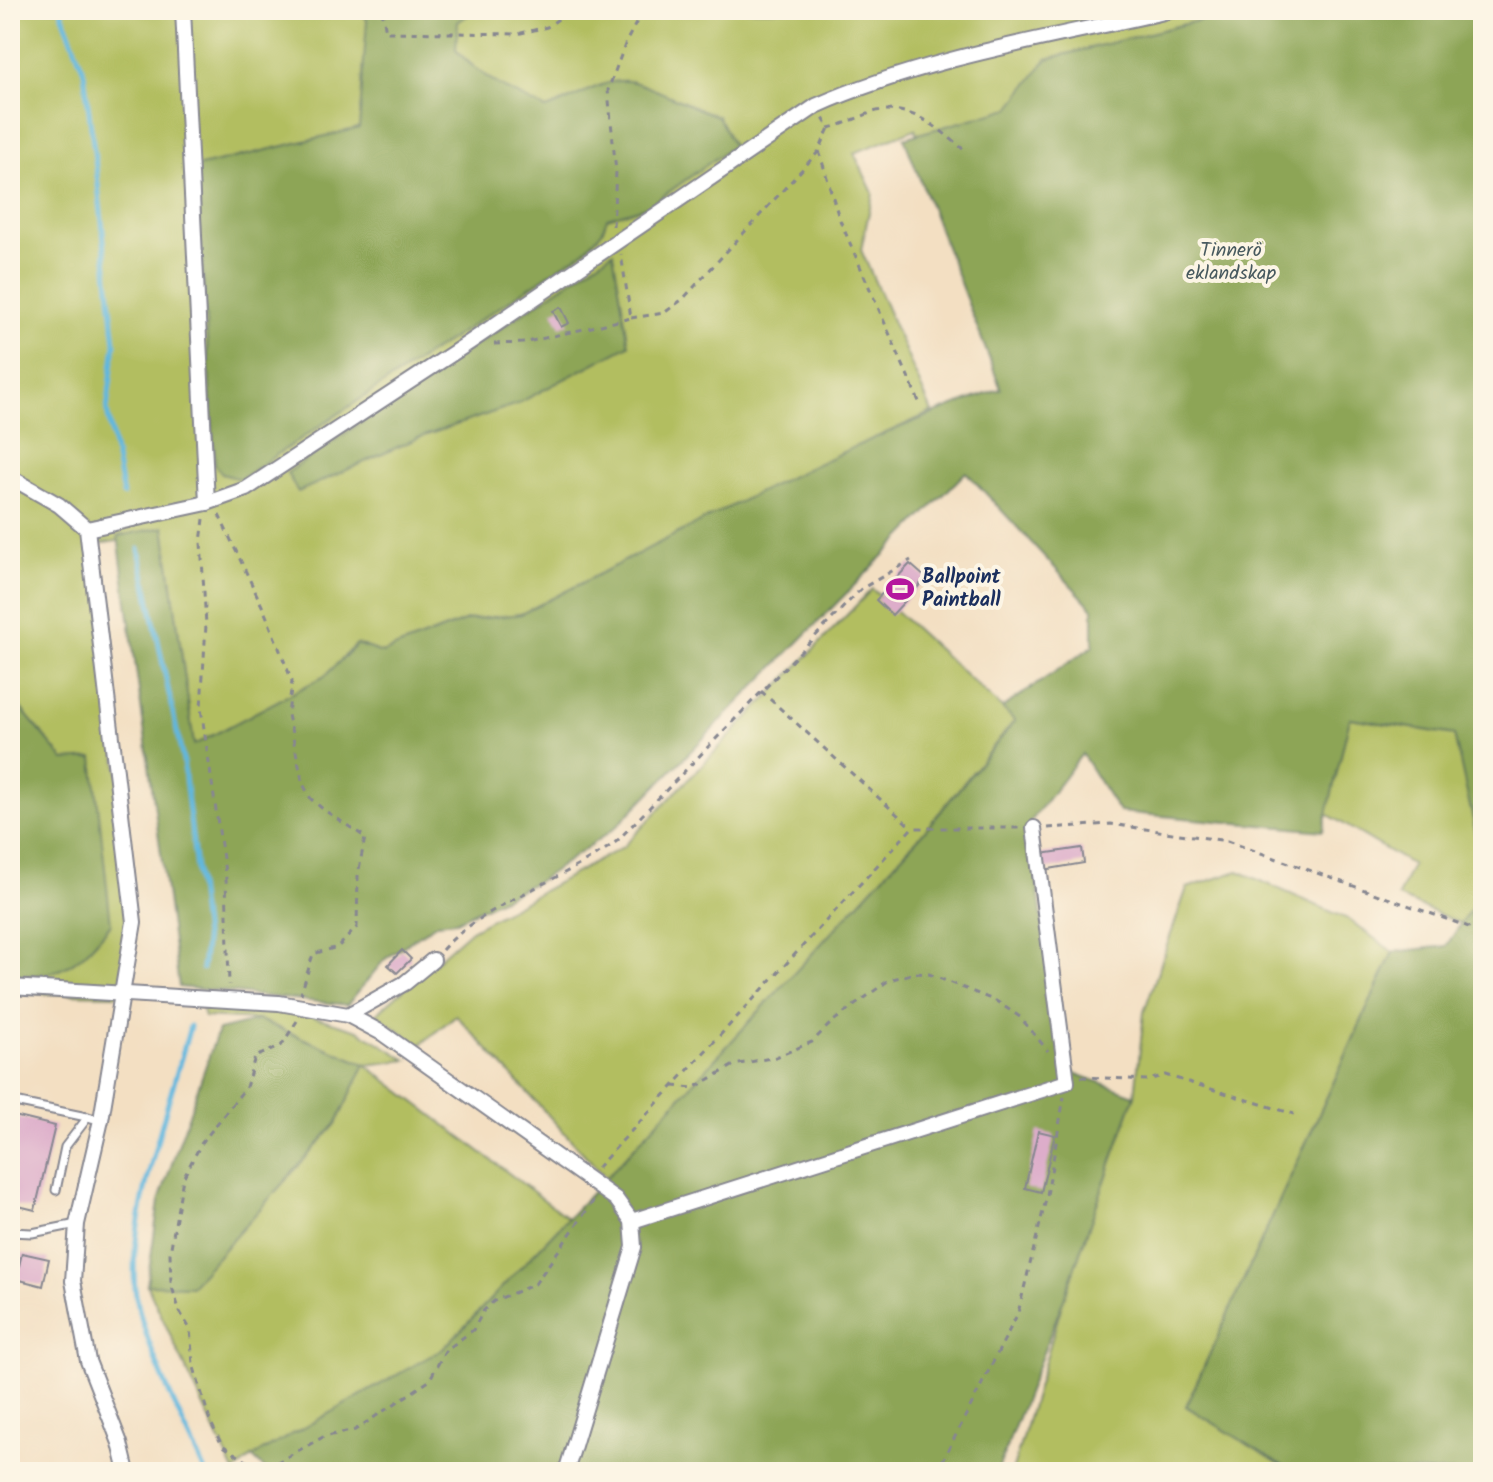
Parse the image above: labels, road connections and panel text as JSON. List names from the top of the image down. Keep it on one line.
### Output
{"parks":["Tinnerö eklandskap"],"places":{"sports":["Ballpoint Paintball"]}}
